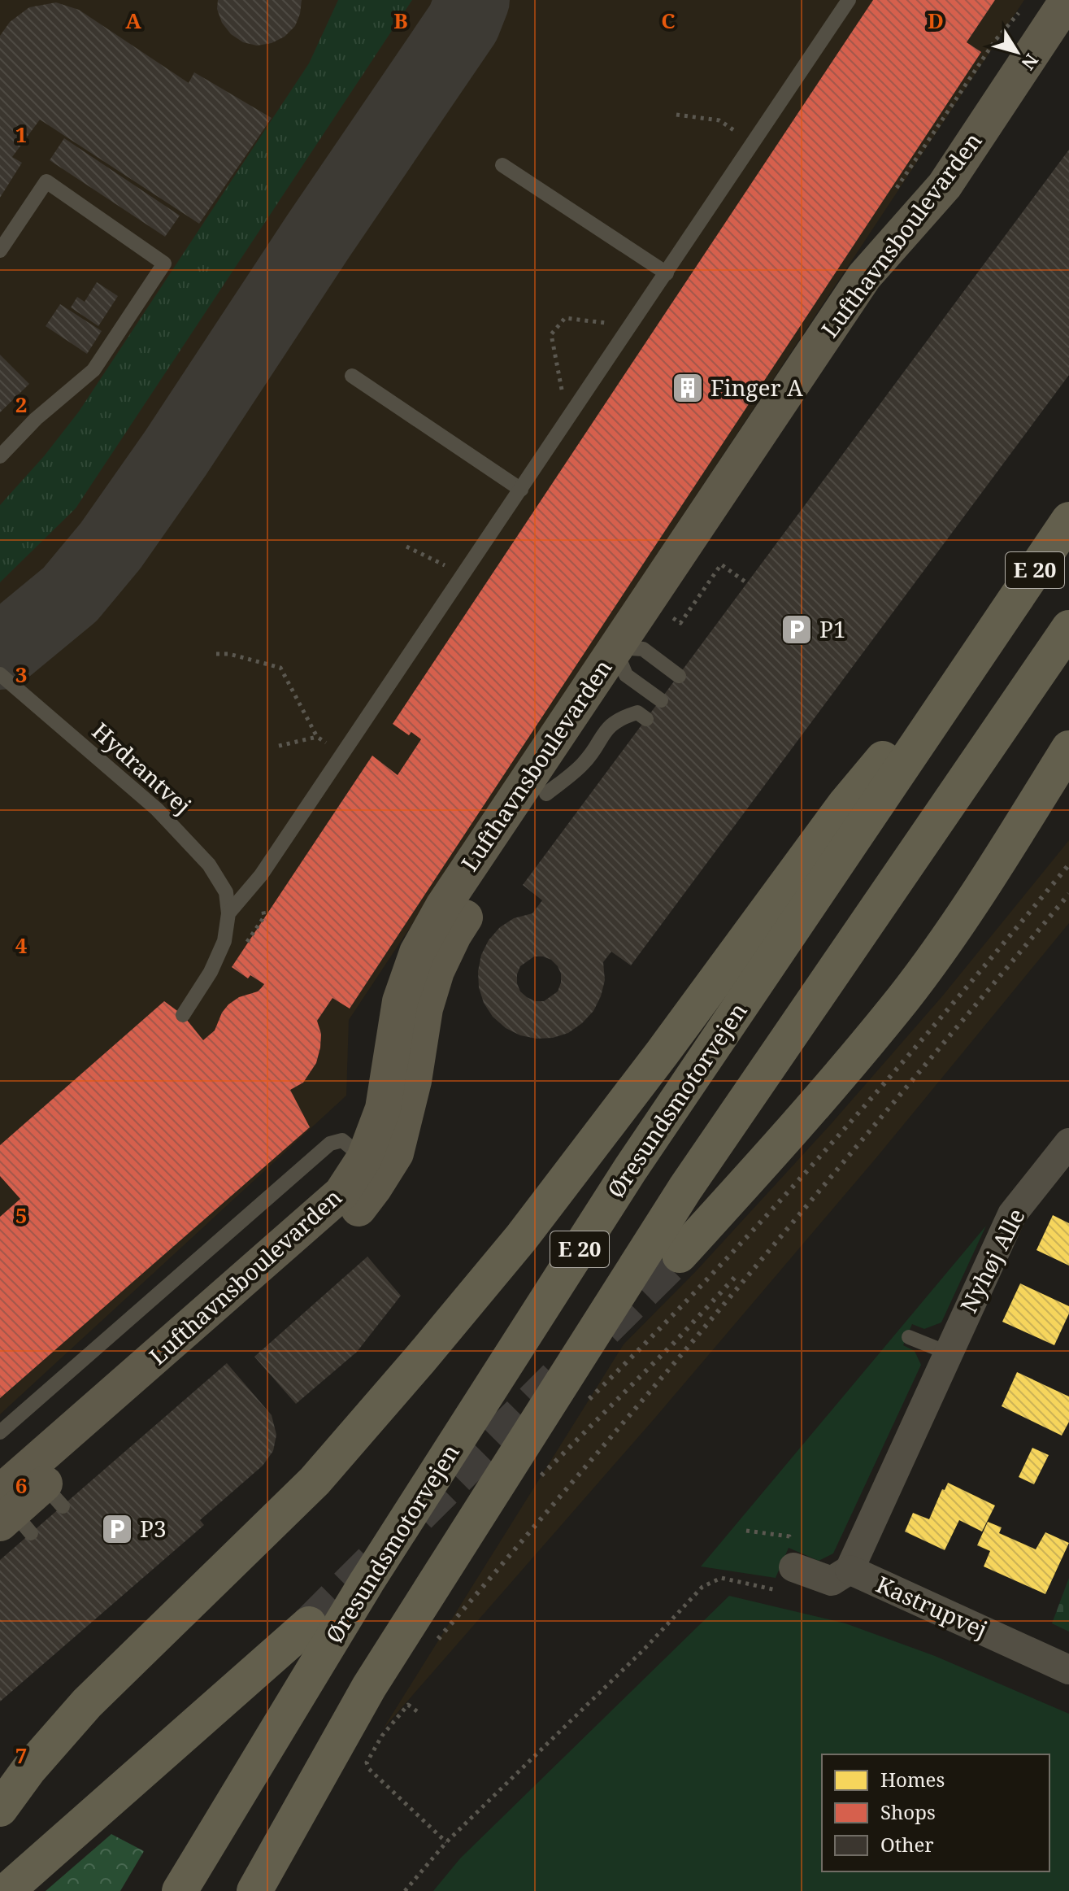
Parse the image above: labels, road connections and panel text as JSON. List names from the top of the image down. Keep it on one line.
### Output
{"streets":{"highway":["E 20","Øresundsmotorvejen"],"street":["Lufthavnsboulevarden","Nyhøj Alle","Kastrupvej"],"lane":["Hydrantvej"]},"crossings":[["Nyhøj Alle","Kastrupvej"]],"places":{"building":["Finger A"],"parking":["P1","P3"]},"legend":["Homes","Shops","Other"],"north":"bottom right","grid":{"columns":["A","B","C","D"],"rows":["1","2","3","4","5","6","7"]}}
